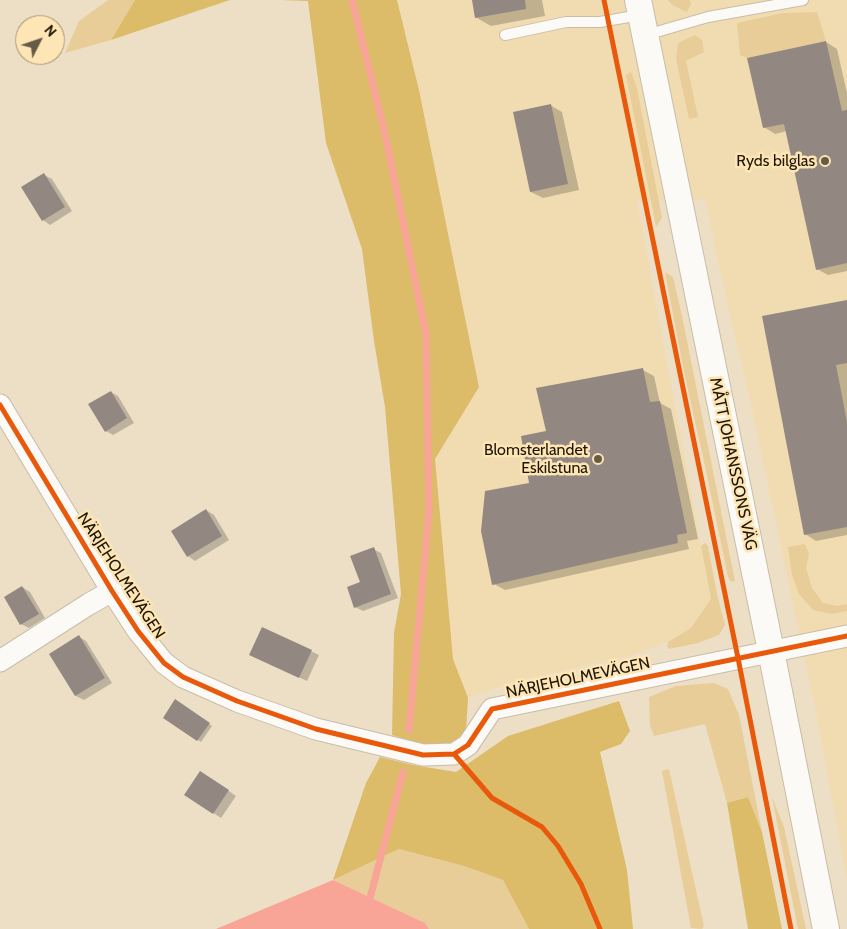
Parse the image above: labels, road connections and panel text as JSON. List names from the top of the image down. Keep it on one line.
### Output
{"streets":{"street":["MÅTT JOHANSSONS VÄG","NÄRJEHOLMEVÄGEN"]},"crossings":[["MÅTT JOHANSSONS VÄG","NÄRJEHOLMEVÄGEN"]],"places":["Ryds bilglas","Blomsterlandet Eskilstuna"],"north":"top right"}
